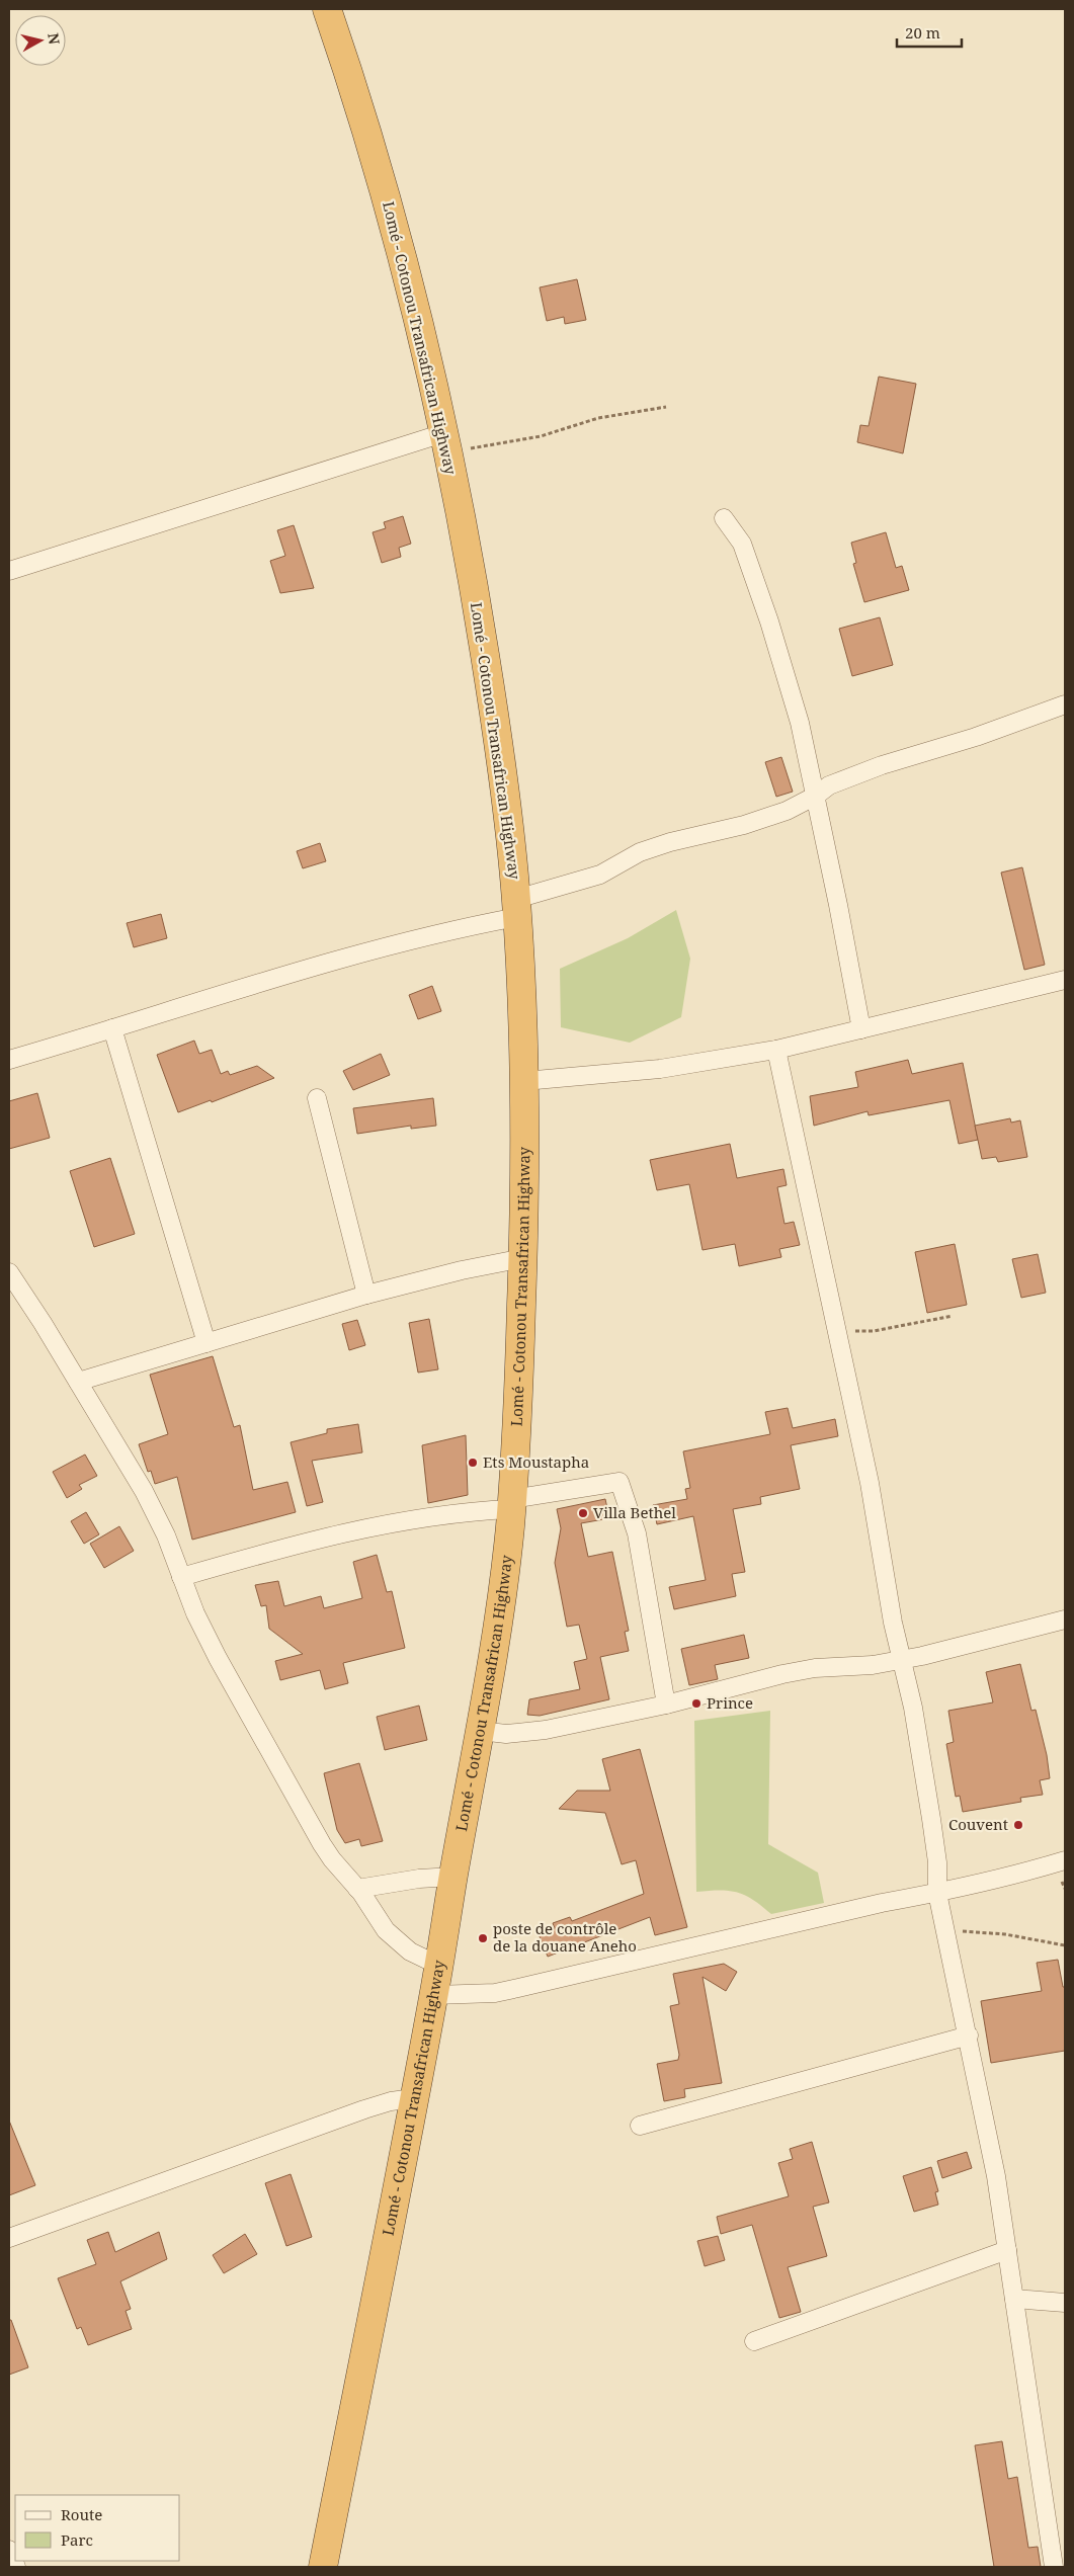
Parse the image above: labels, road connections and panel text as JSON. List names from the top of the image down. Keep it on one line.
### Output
{"streets":{"highway":["Lomé - Cotonou Transafrican Highway"]},"places":["Ets Moustapha","Villa Bethel","Prince","Couvent","poste de contrôle de la douane Aneho"],"legend":["Route","Parc"],"scale_bar":"20 m","north":"right"}
